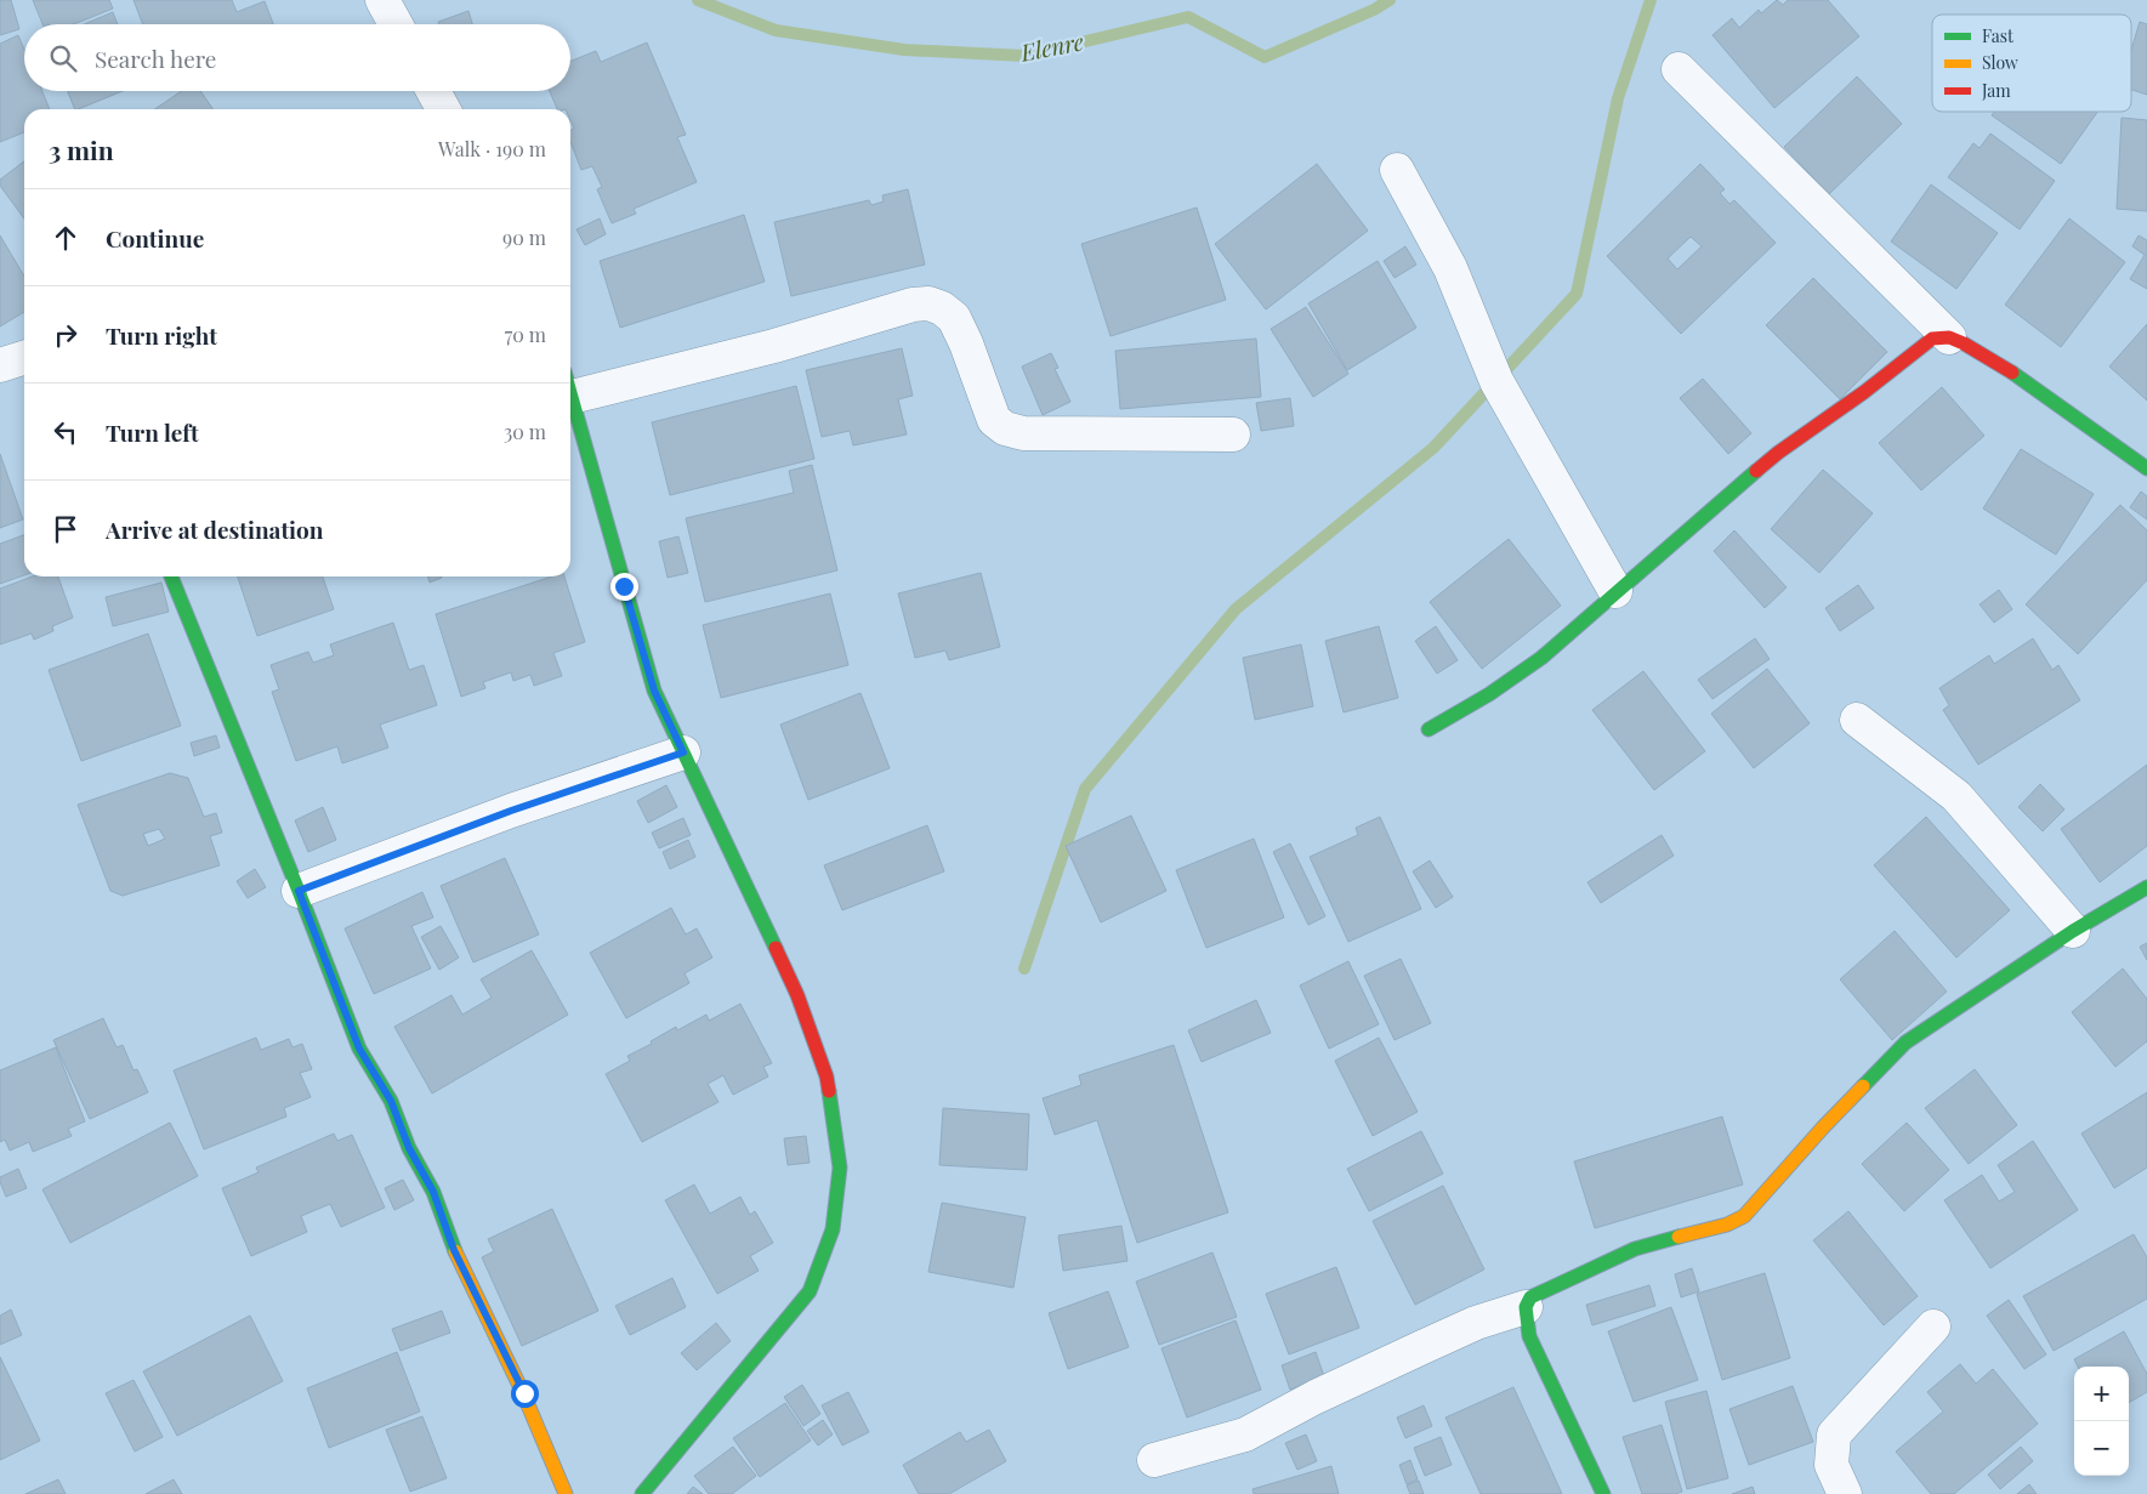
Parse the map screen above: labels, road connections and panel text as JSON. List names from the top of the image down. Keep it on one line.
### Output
{"water":["Elenre"],"legend":["Fast","Slow","Jam"],"page":{"search":"Search here","heading":["3 min","Walk · 190 m"],"list":[["Continue","90 m"],["Turn right","70 m"],["Turn left","30 m"],"Arrive at destination"],"map_buttons":["+","−"]}}
